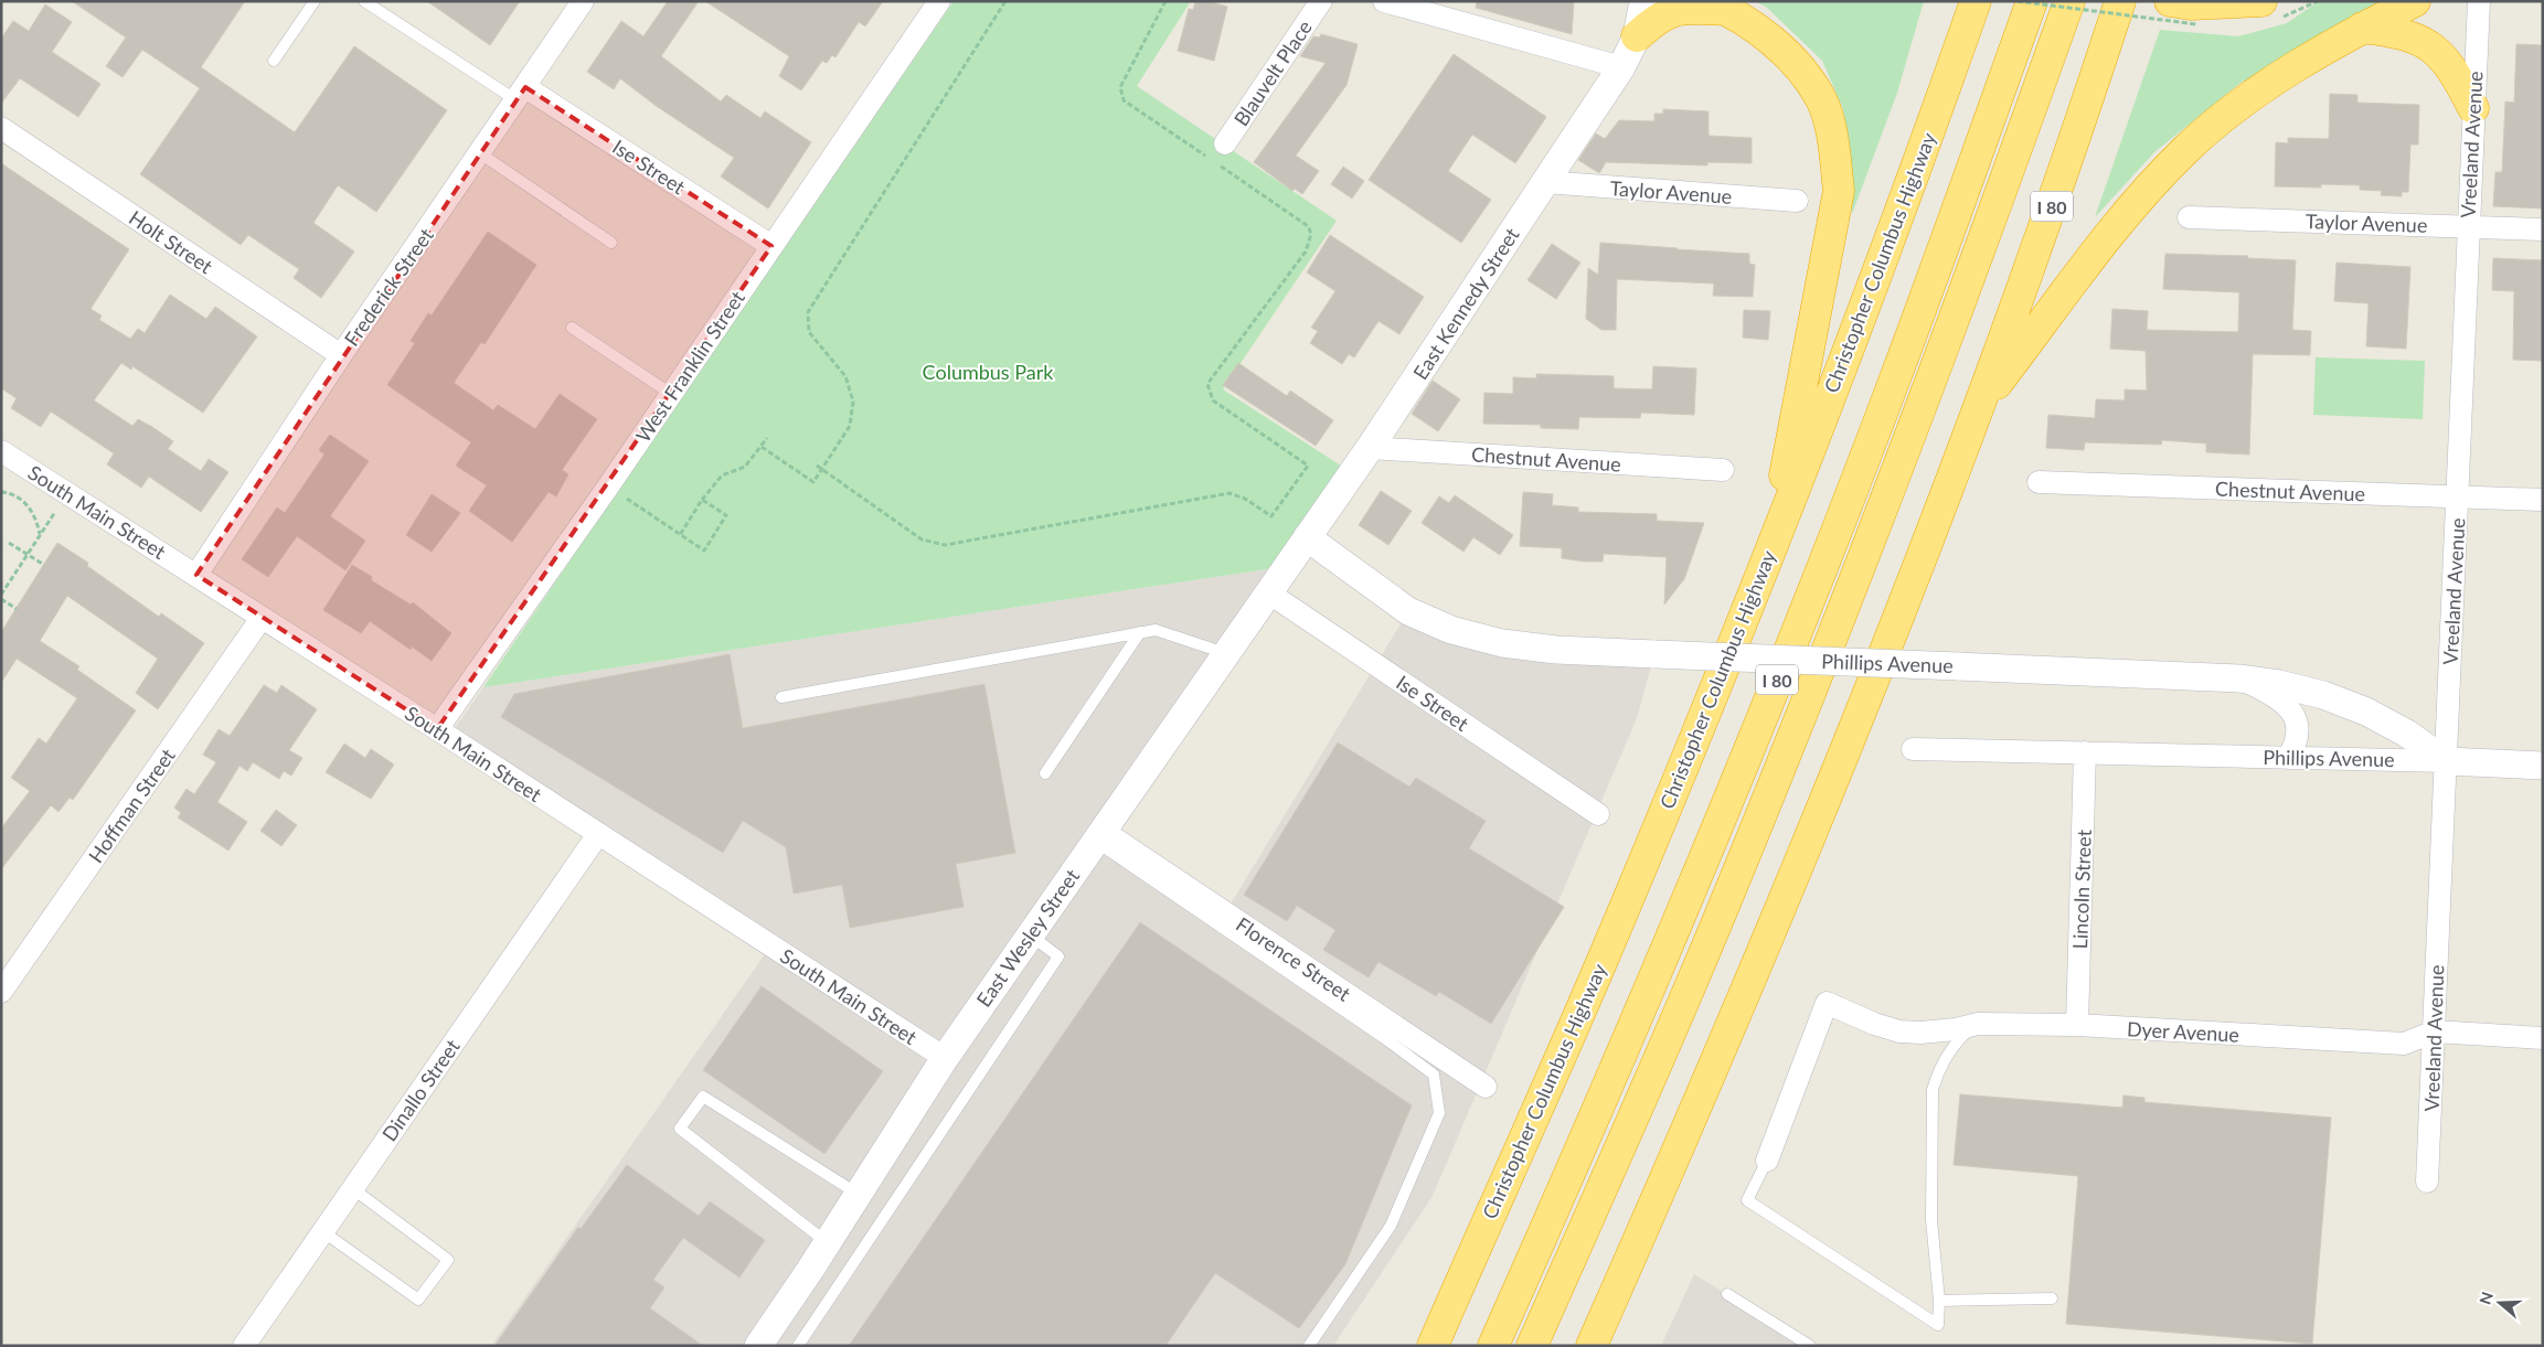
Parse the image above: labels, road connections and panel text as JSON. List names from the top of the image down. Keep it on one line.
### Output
{"streets":{"highway":["I 80","Christopher Columbus Highway"],"street":["Blauvelt Place","Vreeland Avenue","Ise Street","Taylor Avenue","Holt Street","Frederick Street","East Kennedy Street","West Franklin Street","Chestnut Avenue","South Main Street","Phillips Avenue","Hoffman Street","Lincoln Street","East Wesley Street","Florence Street","Dyer Avenue","Dinallo Street"]},"crossings":[["Vreeland Avenue","Taylor Avenue"],["Vreeland Avenue","Chestnut Avenue"],["Vreeland Avenue","Phillips Avenue"],["Vreeland Avenue","Dyer Avenue"],["Ise Street","Frederick Street"],["Ise Street","West Franklin Street"],["Ise Street","East Wesley Street"],["Taylor Avenue","East Kennedy Street"],["Holt Street","Frederick Street"],["Frederick Street","South Main Street"],["East Kennedy Street","Chestnut Avenue"],["East Kennedy Street","Phillips Avenue"],["East Kennedy Street","East Wesley Street"],["West Franklin Street","South Main Street"],["South Main Street","Hoffman Street"],["South Main Street","East Wesley Street"],["South Main Street","Dinallo Street"],["Phillips Avenue","Lincoln Street"],["Phillips Avenue","East Wesley Street"],["Lincoln Street","Dyer Avenue"],["East Wesley Street","Florence Street"]],"parks":["Columbus Park"],"north":"left"}
